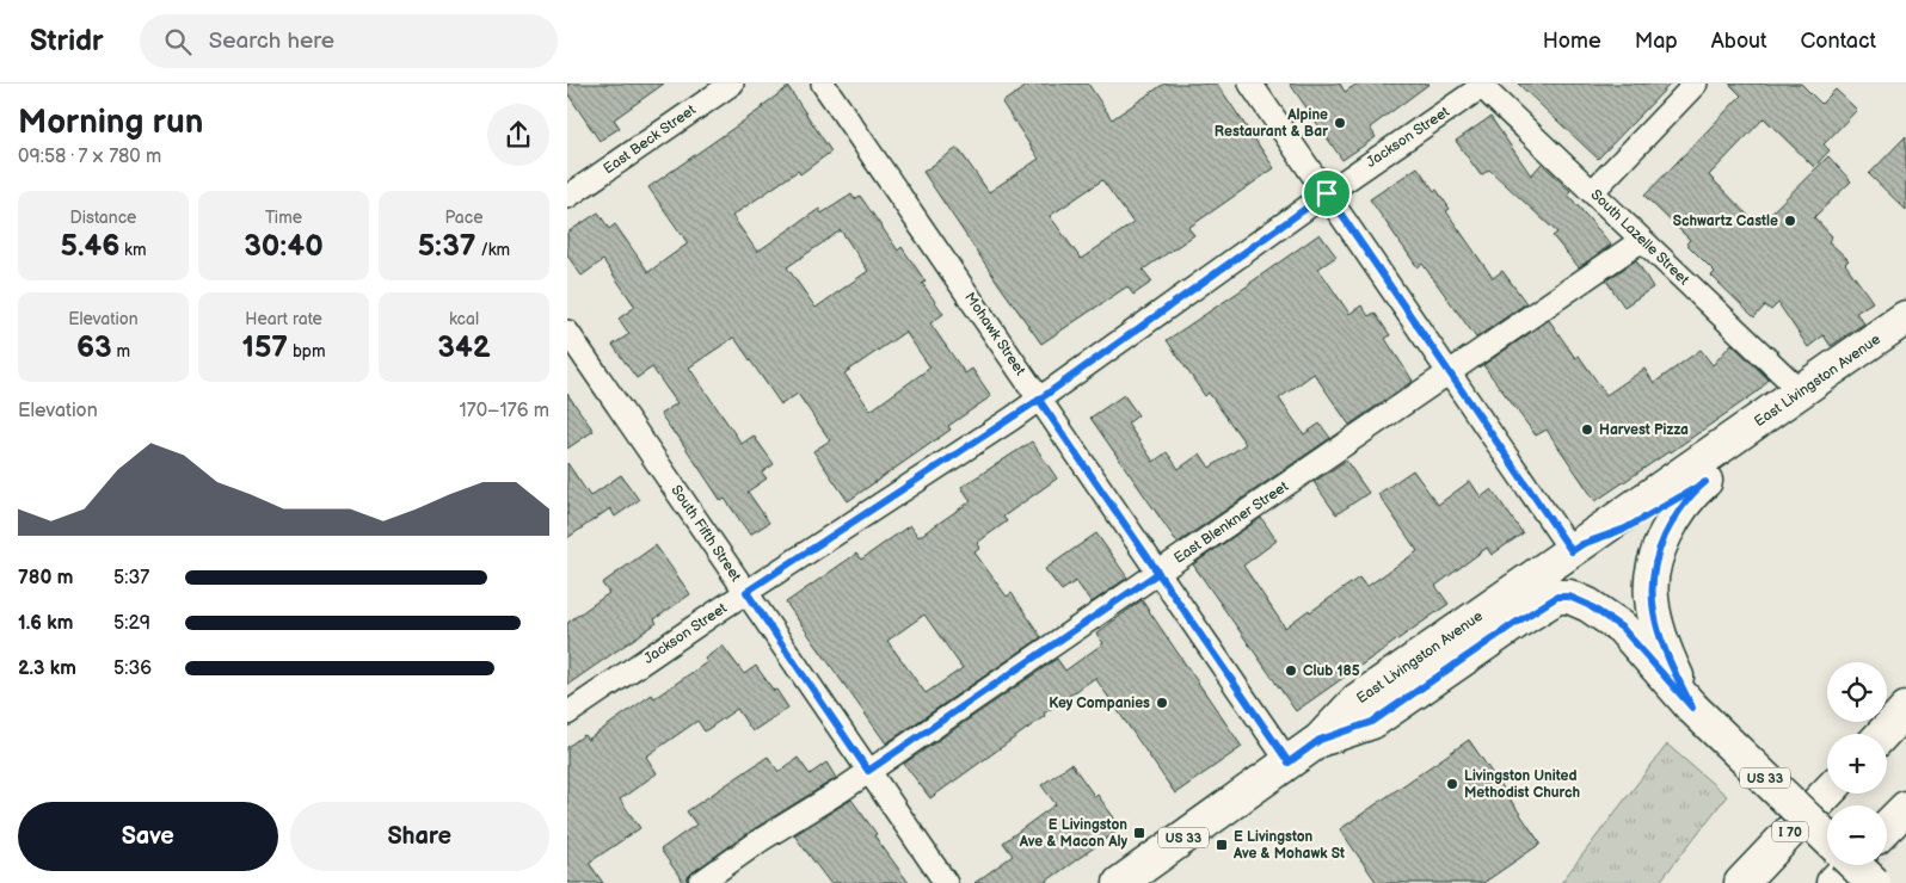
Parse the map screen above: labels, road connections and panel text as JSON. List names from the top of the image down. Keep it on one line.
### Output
{"streets":{"main road":["East Livingston Avenue","US 33","I 70"],"street":["Jackson Street","East Beck Street","South Lazelle Street","Mohawk Street","East Blenkner Street","South Fifth Street"]},"crossings":[["Jackson Street","South Lazelle Street"],["Jackson Street","Mohawk Street"],["Jackson Street","South Fifth Street"],["South Lazelle Street","East Livingston Avenue"],["South Lazelle Street","East Blenkner Street"],["Mohawk Street","East Livingston Avenue"],["Mohawk Street","East Blenkner Street"],["East Livingston Avenue","US 33"],["East Blenkner Street","South Fifth Street"]],"places":{"other":["Alpine Restaurant & Bar","Schwartz Castle","Harvest Pizza","Club 185","Key Companies","Livingston United Methodist Church"],"transit":["E Livingston Ave & Macon Aly","E Livingston Ave & Mohawk St"]},"page":{"header":"Stridr","search":"Search here","nav":["Home","Map","About","Contact"],"heading":["Morning run","09:58 · 7 × 780 m"],"stats":[["Distance","5.46 km"],["Time","30:40"],["Pace","5:37 /km"],["Elevation","63 m"],["Heart rate","157 bpm"],["kcal","342"]],"chart":["Elevation","170–176 m"],"list":[{"name":"780 m","note":"5:37"},{"name":"1.6 km","note":"5:29"},{"name":"2.3 km","note":"5:36"}],"map_buttons":["+","−"],"buttons":["Save","Share"]}}
